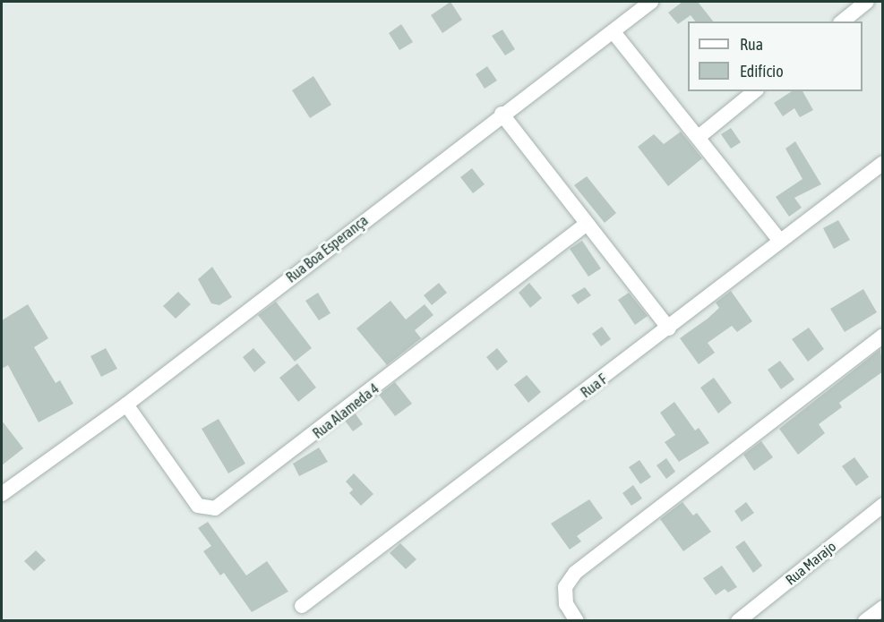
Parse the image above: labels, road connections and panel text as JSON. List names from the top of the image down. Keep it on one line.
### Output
{"streets":{"street":["Rua Boa Esperança","Rua F","Rua Alameda 4","Rua Marajo"]},"crossings":[["Rua Boa Esperança","Rua Alameda 4"]],"legend":["Rua","Edifício"]}
